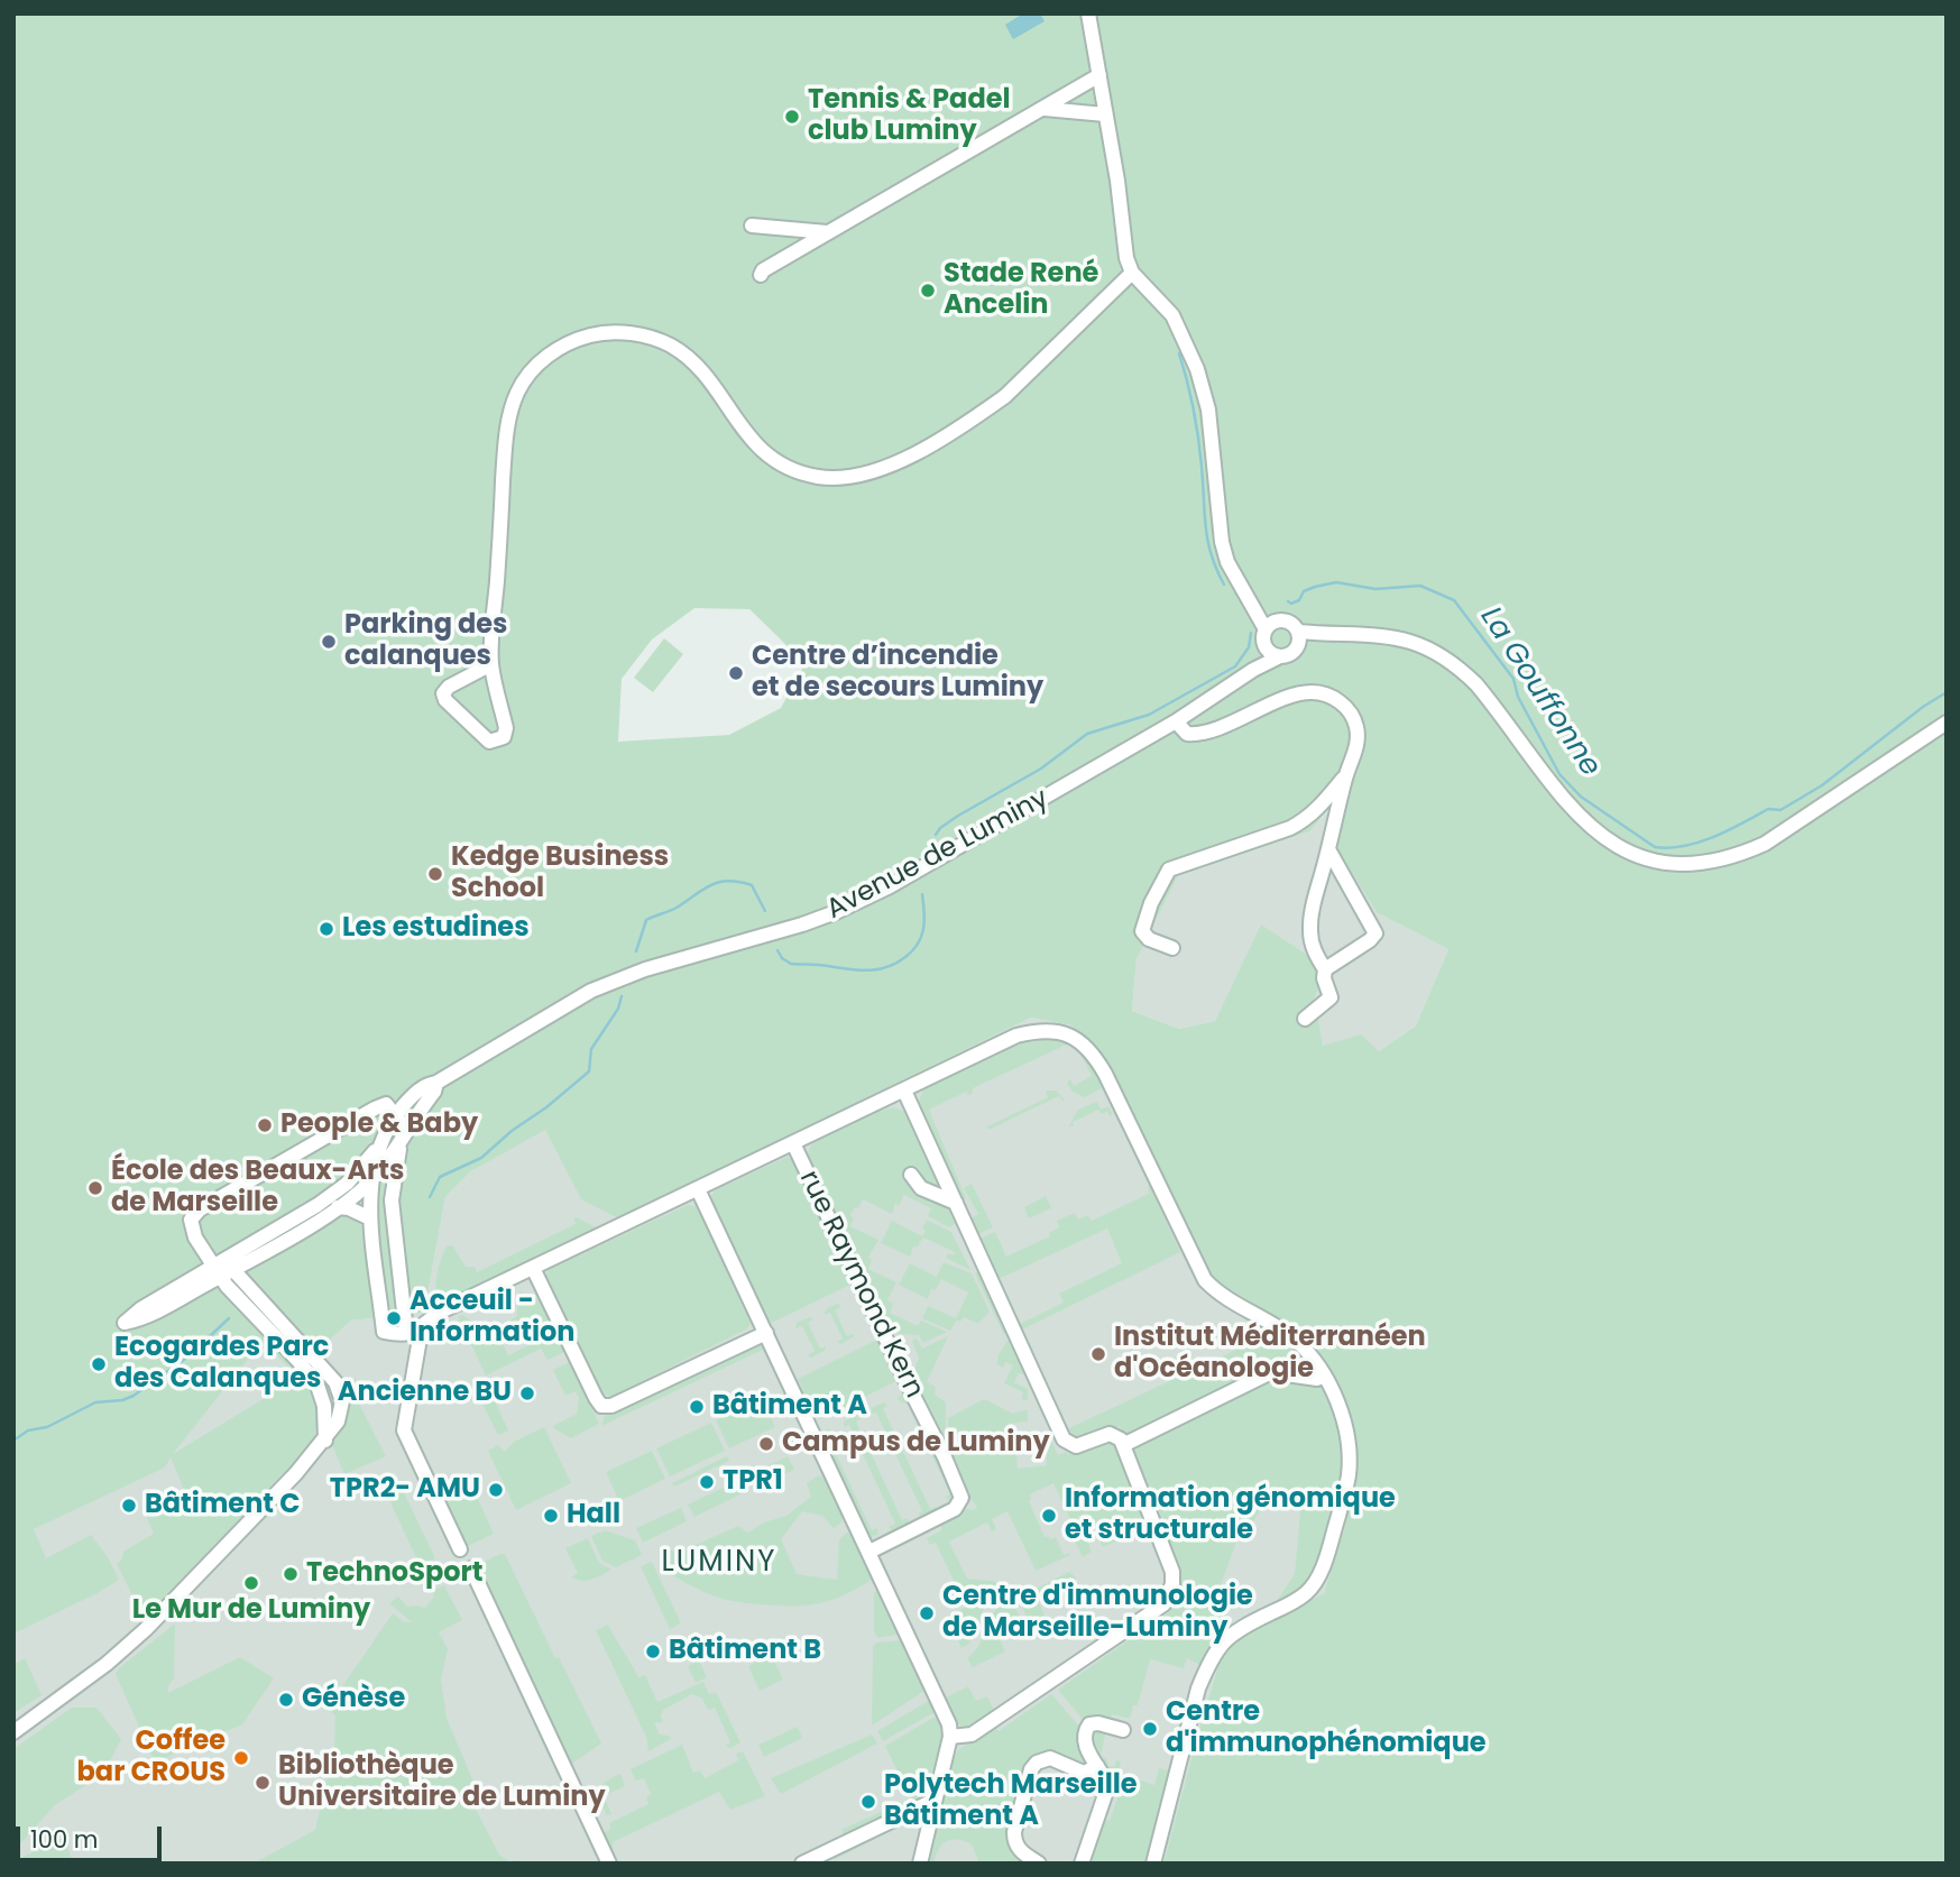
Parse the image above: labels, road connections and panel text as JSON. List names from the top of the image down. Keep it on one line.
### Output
{"streets":{"street":["Avenue de Luminy","rue Raymond Kern"]},"districts":["LUMINY"],"water":["La Gouffonne"],"places":["Tennis & Padel club Luminy","Stade René Ancelin","Parking des calanques","Centre d’incendie et de secours Luminy","Kedge Business School","Les estudines","People & Baby","École des Beaux-Arts de Marseille","Acceuil - Information","Institut Méditerranéen d'Océanologie","Ecogardes Parc des Calanques","Ancienne BU","Bâtiment A","Campus de Luminy","TPR1","TPR2- AMU","Bâtiment C","Hall","Information génomique et structurale","TechnoSport","Le Mur de Luminy","Centre d'immunologie de Marseille-Luminy","Bâtiment B","Génèse","Centre d'immunophénomique","Coffee bar CROUS","Bibliothèque Universitaire de Luminy","Polytech Marseille Bâtiment A"],"scale_bar":"100 m"}
